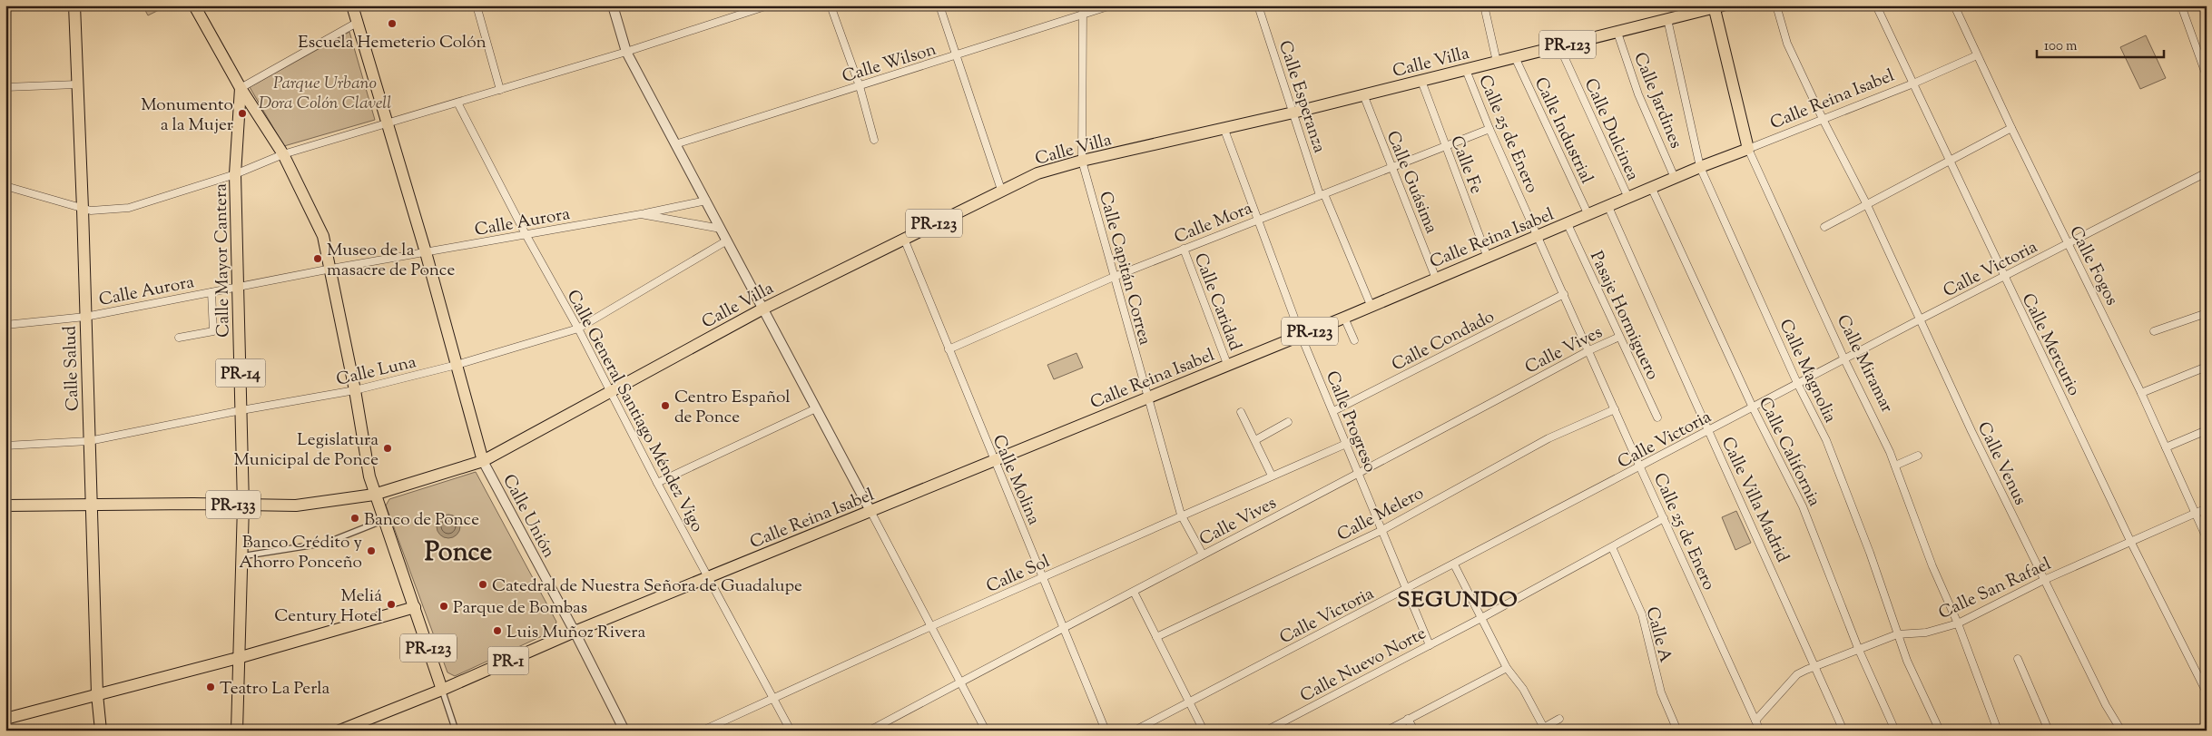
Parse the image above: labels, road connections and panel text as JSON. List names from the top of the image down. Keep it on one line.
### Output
{"streets":{"main road":["PR-123","Calle Villa","Calle Reina Isabel","Calle Mayor Cantera","Calle Miramar","Calle Salud","PR-14","PR-133","PR-1"],"street":["Calle Wilson","Calle Esperanza","Calle Jardines","Calle Dulcinea","Calle Industrial","Calle 25 de Enero","Calle Fe","Calle Guásima","Calle Aurora","Calle Mora","Calle Fogos","Calle Capitán Correa","Calle Victoria","Calle Caridad","Pasaje Hormiguero","Calle Condado","Calle Mercurio","Calle Vives","Calle Luna","Calle Magnolia","Calle General Santiago Méndez Vigo","Calle Progreso","Calle California","Calle Venus","Calle Molina","Calle Villa Madrid","Calle Melero","Calle Unión","Calle Sol","Calle San Rafael","Calle A","Calle Nuevo Norte"]},"crossings":[["PR-123","Calle Reina Isabel"],["Calle Villa","Calle Esperanza"],["Calle Villa","Calle Jardines"],["Calle Villa","Calle Dulcinea"],["Calle Villa","Calle Industrial"],["Calle Villa","Calle 25 de Enero"],["Calle Villa","Calle Fe"],["Calle Villa","Calle Guásima"],["Calle Villa","Calle Capitán Correa"],["Calle Villa","Calle Miramar"],["Calle Villa","Calle Magnolia"],["Calle Villa","Calle General Santiago Méndez Vigo"],["Calle Villa","Calle Progreso"],["Calle Villa","Calle Molina"],["Calle Villa","PR-133"],["Calle Villa","Calle Unión"],["Calle Wilson","Calle Capitán Correa"],["Calle Esperanza","Calle Reina Isabel"],["Calle Esperanza","Calle Mora"],["Calle Reina Isabel","Calle Jardines"],["Calle Reina Isabel","Calle Dulcinea"],["Calle Reina Isabel","Calle Industrial"],["Calle Reina Isabel","Calle 25 de Enero"],["Calle Reina Isabel","Calle Fe"],["Calle Reina Isabel","Calle Guásima"],["Calle Reina Isabel","Calle Fogos"],["Calle Reina Isabel","Calle Capitán Correa"],["Calle Reina Isabel","Calle Caridad"],["Calle Reina Isabel","Pasaje Hormiguero"],["Calle Reina Isabel","Calle Mercurio"],["Calle Reina Isabel","Calle Miramar"],["Calle Reina Isabel","Calle Magnolia"],["Calle Reina Isabel","Calle General Santiago Méndez Vigo"],["Calle Reina Isabel","Calle Progreso"],["Calle Reina Isabel","Calle California"],["Calle Reina Isabel","Calle Venus"],["Calle Reina Isabel","Calle Molina"],["Calle Reina Isabel","Calle Villa Madrid"],["Calle Reina Isabel","Calle Unión"],["Calle 25 de Enero","Calle Mora"],["Calle 25 de Enero","Calle Victoria"],["Calle 25 de Enero","Calle Condado"],["Calle 25 de Enero","Calle Vives"],["Calle 25 de Enero","Calle Melero"],["Calle 25 de Enero","Calle San Rafael"],["Calle 25 de Enero","Calle Nuevo Norte"],["Calle Fe","Calle Mora"],["Calle Guásima","Calle Mora"],["Calle Aurora","Calle Mayor Cantera"],["Calle Aurora","Calle Salud"],["Calle Aurora","Calle General Santiago Méndez Vigo"],["Calle Mora","Calle Capitán Correa"],["Calle Mora","Calle Caridad"],["Calle Mora","Calle Progreso"],["Calle Mora","Calle Molina"],["Calle Mayor Cantera","Calle Luna"],["Calle Mayor Cantera","PR-133"],["Calle Fogos","Calle Victoria"],["Calle Fogos","Calle San Rafael"],["Calle Capitán Correa","Calle Vives"],["Calle Capitán Correa","Calle Sol"],["Calle Victoria","Calle Mercurio"],["Calle Victoria","Calle Miramar"],["Calle Victoria","Calle Magnolia"],["Calle Victoria","Calle Progreso"],["Calle Victoria","Calle California"],["Calle Victoria","Calle Venus"],["Calle Victoria","Calle Villa Madrid"],["Pasaje Hormiguero","Calle Vives"],["Calle Condado","Calle Progreso"],["Calle Mercurio","Calle San Rafael"],["Calle Vives","Calle Progreso"],["Calle Vives","Calle Molina"],["Calle Miramar","Calle San Rafael"],["Calle Salud","Calle Luna"],["Calle Salud","PR-133"],["Calle Luna","Calle General Santiago Méndez Vigo"],["Calle Magnolia","Calle San Rafael"],["Calle General Santiago Méndez Vigo","Calle Sol"],["Calle Progreso","Calle Melero"],["Calle Progreso","Calle Sol"],["Calle Progreso","Calle Nuevo Norte"],["Calle California","Calle San Rafael"],["Calle Venus","Calle San Rafael"],["Calle Molina","Calle Sol"],["Calle Villa Madrid","Calle San Rafael"],["PR-133","Calle Unión"],["Calle A","Calle Nuevo Norte"]],"districts":["Ponce","SEGUNDO"],"parks":["Parque Urbano Dora Colón Clavell"],"places":["Escuela Hemeterio Colón","Monumento a la Mujer","Museo de la masacre de Ponce","Centro Español de Ponce","Legislatura Municipal de Ponce","Banco de Ponce","Banco Crédito y Ahorro Ponceño","Catedral de Nuestra Señora de Guadalupe","Meliá Century Hotel","Parque de Bombas","Luis Muñoz Rivera","Teatro La Perla"],"scale_bar":"100 m"}
